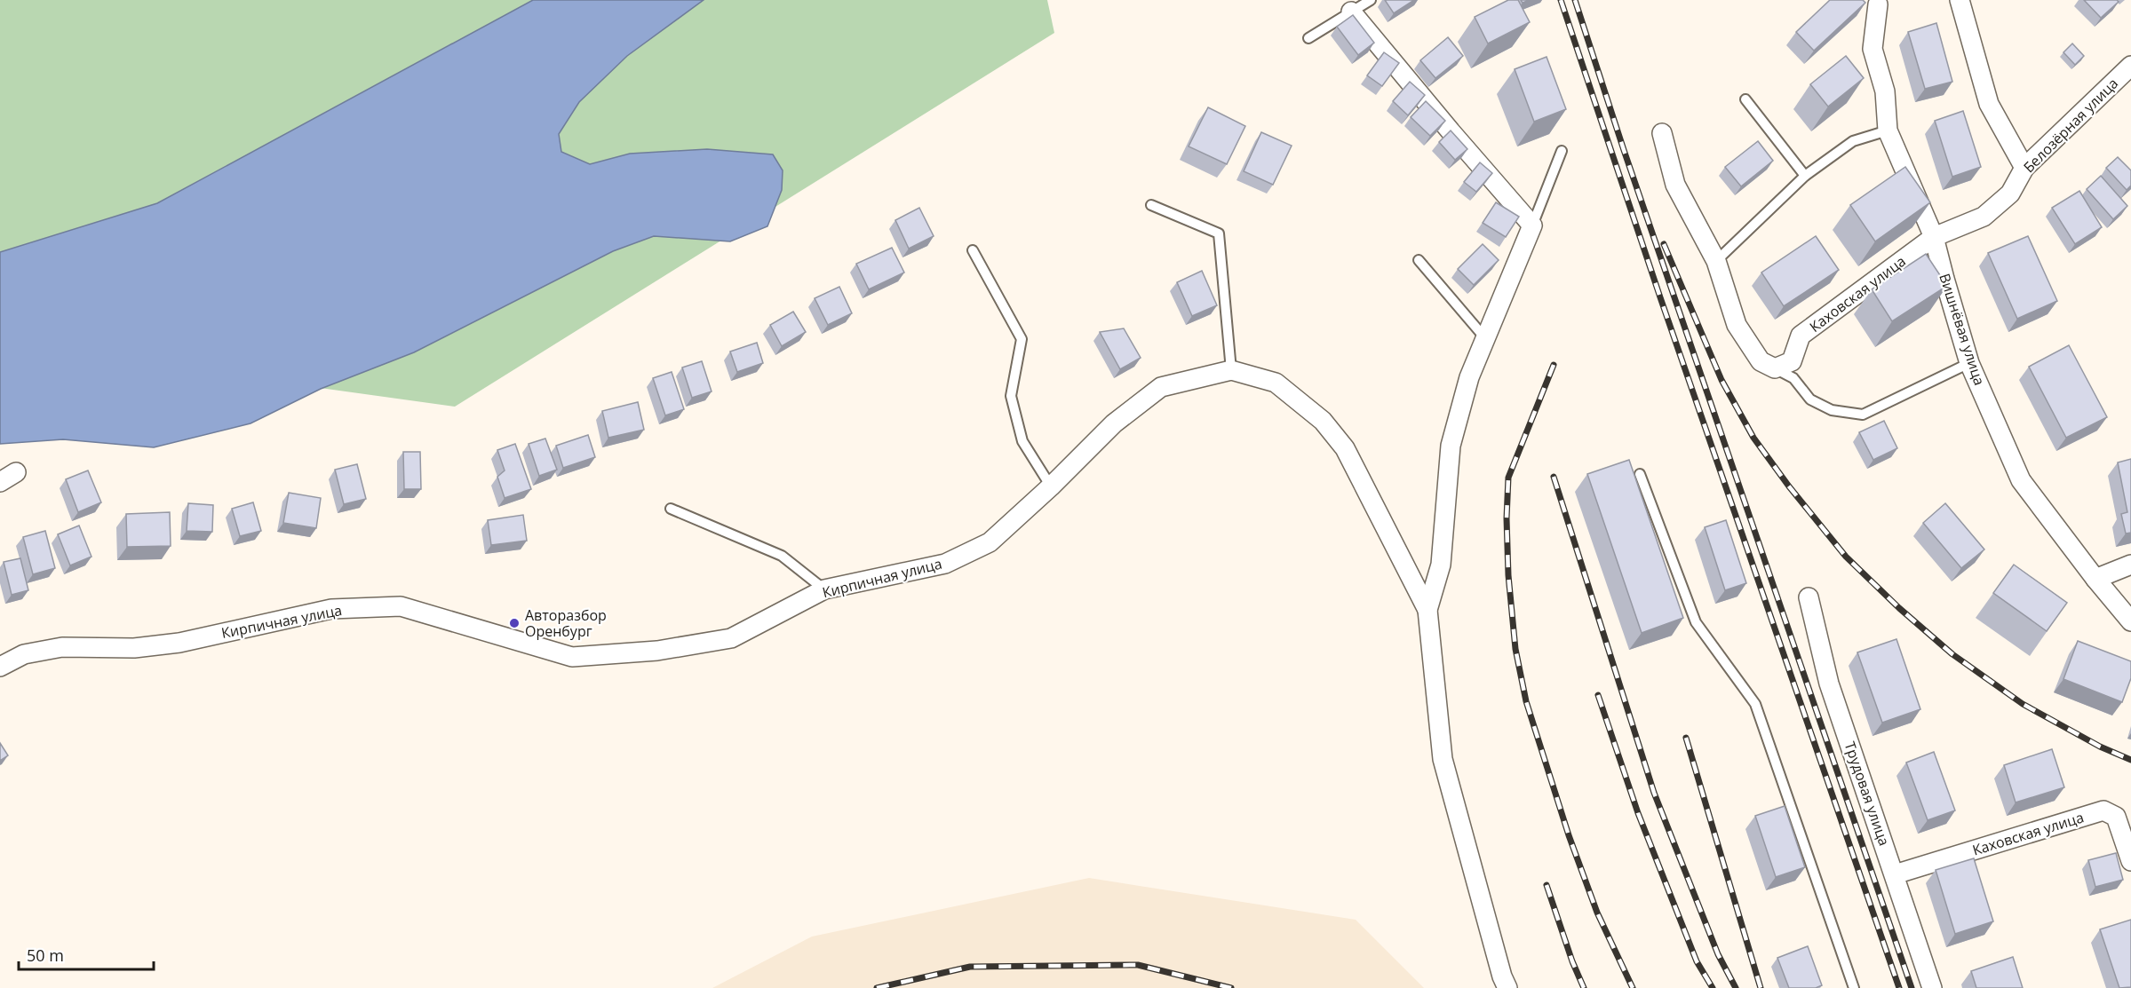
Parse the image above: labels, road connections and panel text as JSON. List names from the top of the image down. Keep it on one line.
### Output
{"streets":{"street":["Белозёрная улица","Каховская улица","Вишнёвая улица","Кирпичная улица","Трудовая улица"]},"crossings":[["Белозёрная улица","Каховская улица"],["Белозёрная улица","Вишнёвая улица"],["Каховская улица","Вишнёвая улица"],["Каховская улица","Трудовая улица"]],"places":["Авторазбор Оренбург"],"scale_bar":"50 m"}
